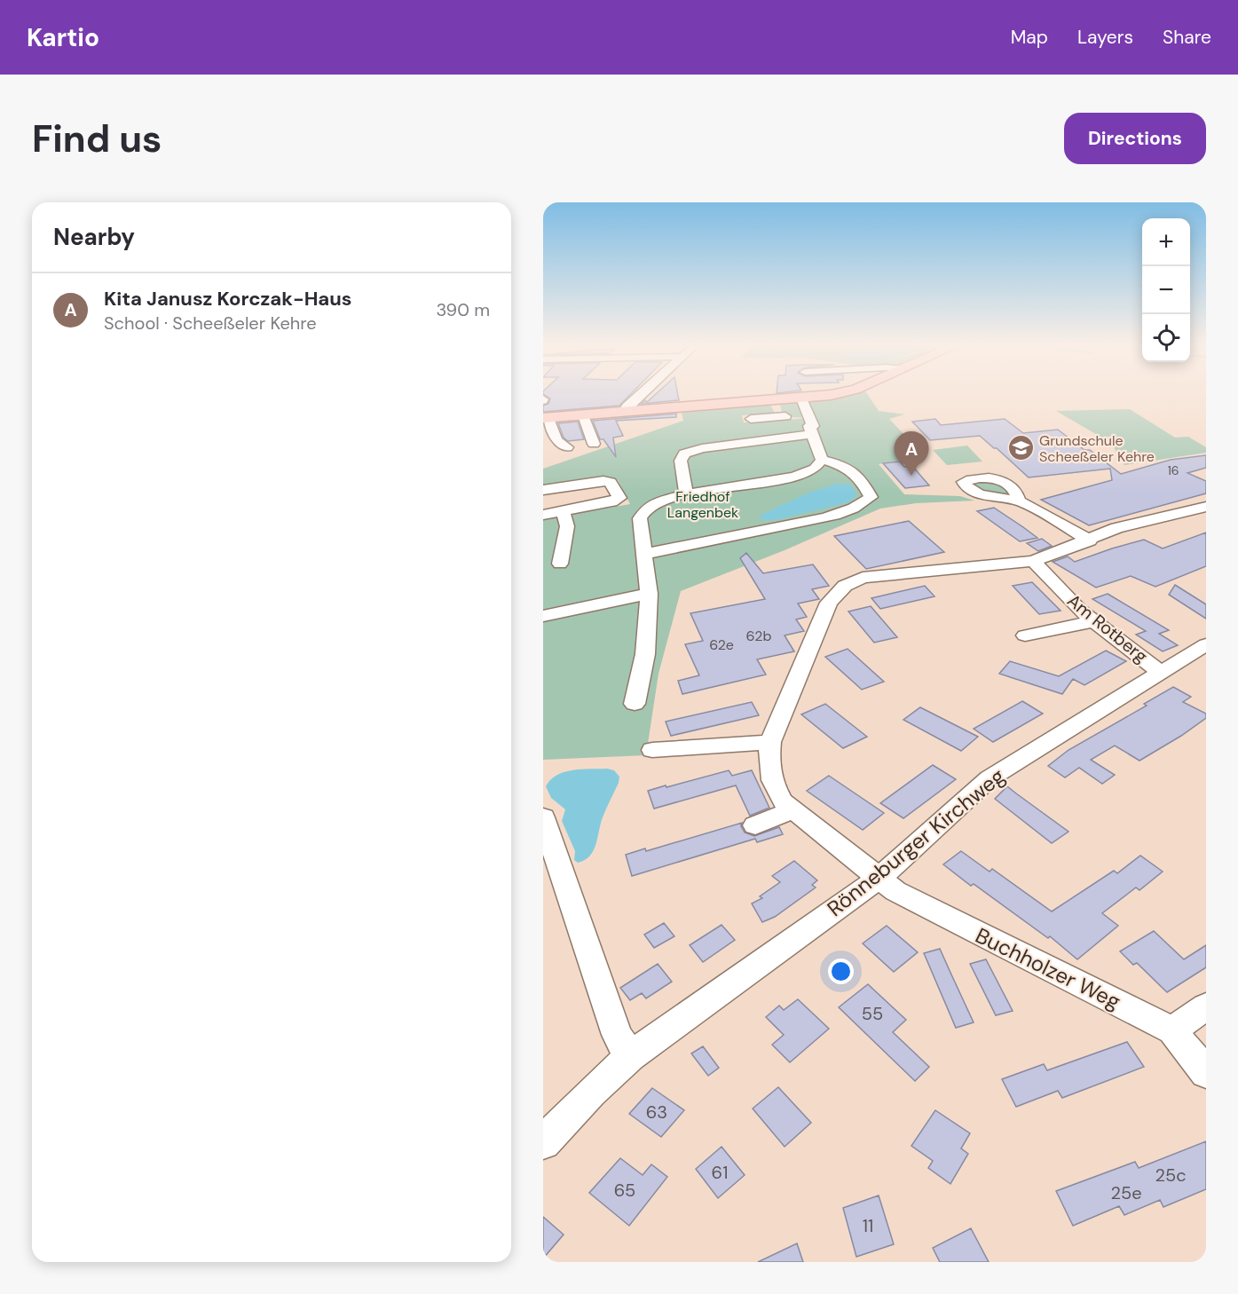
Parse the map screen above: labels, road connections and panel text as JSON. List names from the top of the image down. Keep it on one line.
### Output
{"streets":{"street":["Am Rotberg","Rönneburger Kirchweg","Buchholzer Weg"]},"crossings":[["Am Rotberg","Rönneburger Kirchweg"],["Rönneburger Kirchweg","Buchholzer Weg"]],"parks":["Friedhof Langenbek"],"places":{"school or university":["Grundschule Scheeßeler Kehre"]},"house_numbers":["16","62b","62e","55","63","61","25c","65","25e","11"],"page":{"header":"Kartio","nav":["Map","Layers","Share"],"buttons":"Directions","title":"Find us","heading":"Nearby","map_buttons":["+","−"],"list":[{"mark":"A","name":"Kita Janusz Korczak-Haus","note":"School · Scheeßeler Kehre","value":"390 m"}],"pins":"A"}}
